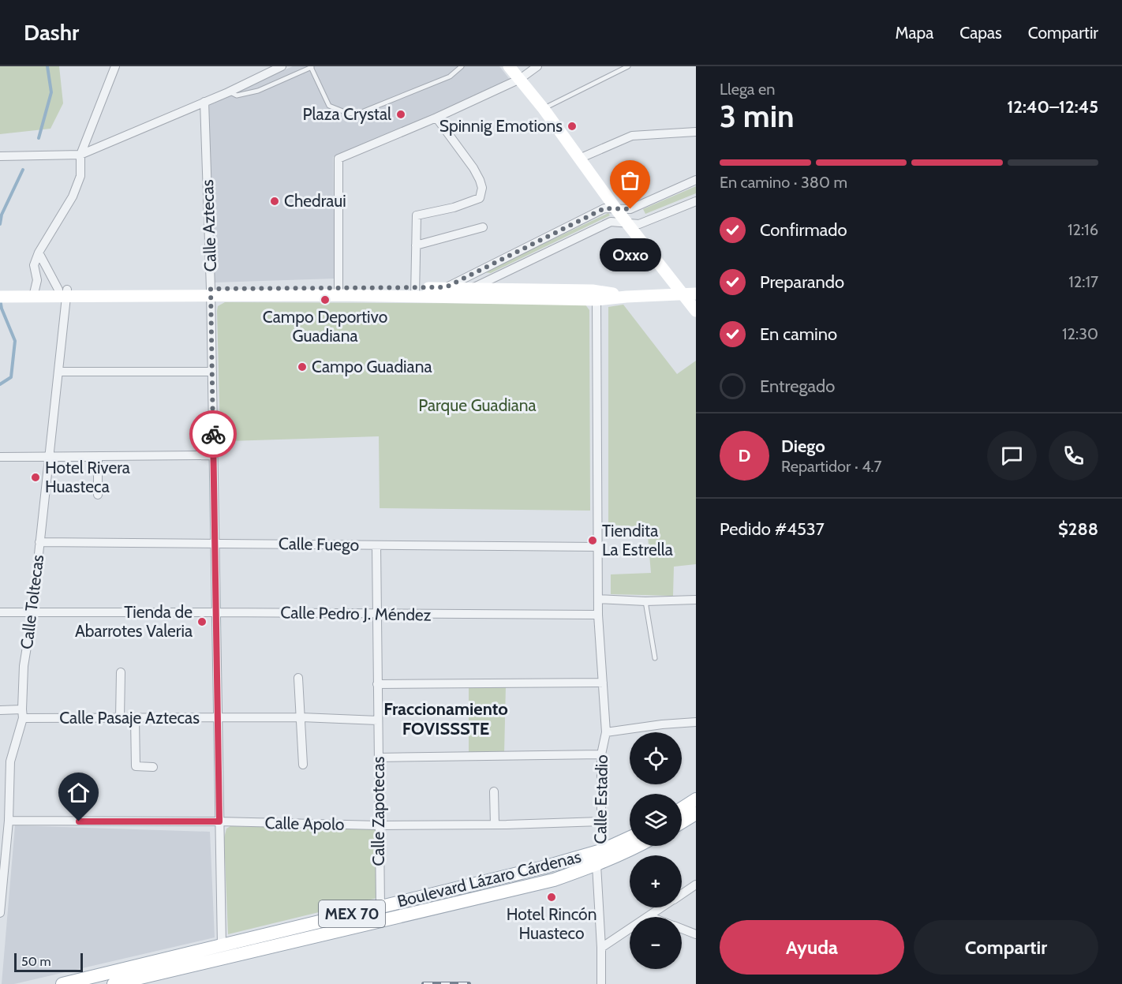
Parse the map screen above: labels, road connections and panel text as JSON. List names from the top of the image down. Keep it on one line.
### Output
{"streets":{"main road":["Boulevard Lázaro Cárdenas","MEX 70"],"street":["Calle Aztecas","Calle Fuego","Calle Toltecas","Calle Pedro J. Méndez","Calle Pasaje Aztecas","Calle Estadio","Calle Zapotecas","Calle Apolo"]},"crossings":[["Calle Aztecas","Calle Fuego"],["Calle Aztecas","Calle Pedro J. Méndez"],["Calle Aztecas","Calle Pasaje Aztecas"],["Calle Aztecas","Calle Apolo"],["Calle Aztecas","Boulevard Lázaro Cárdenas"],["Calle Fuego","Calle Toltecas"],["Calle Fuego","Calle Zapotecas"],["Calle Toltecas","Calle Pedro J. Méndez"],["Calle Toltecas","Calle Pasaje Aztecas"],["Calle Toltecas","Calle Apolo"],["Calle Pedro J. Méndez","Calle Estadio"],["Calle Pedro J. Méndez","Calle Zapotecas"],["Calle Pasaje Aztecas","Calle Zapotecas"],["Calle Estadio","Calle Apolo"],["Calle Estadio","Boulevard Lázaro Cárdenas"],["Calle Zapotecas","Calle Apolo"],["Calle Zapotecas","Boulevard Lázaro Cárdenas"]],"districts":["Fraccionamiento FOVISSSTE"],"parks":["Parque Guadiana"],"places":["Plaza Crystal","Spinnig Emotions","Chedraui","Oxxo","Campo Deportivo Guadiana","Campo Guadiana","Hotel Rivera Huasteca","Tiendita La Estrella","Tienda de Abarrotes Valeria","Hotel Rincón Huasteco"],"scale_bar":"50 m","page":{"header":"Dashr","nav":["Mapa","Capas","Compartir"],"heading":["3 min","Llega en","12:40–12:45"],"panel":["Diego","Repartidor · 4.7","Pedido #4537","$288"],"bar":"En camino · 380 m","list":[["Confirmado","12:16"],["Preparando","12:17"],["En camino","12:30"],"Entregado"],"bubble":"Oxxo","round":"D","map_buttons":["+","−"],"buttons":["Ayuda","Compartir"],"scale":"50 m"}}
